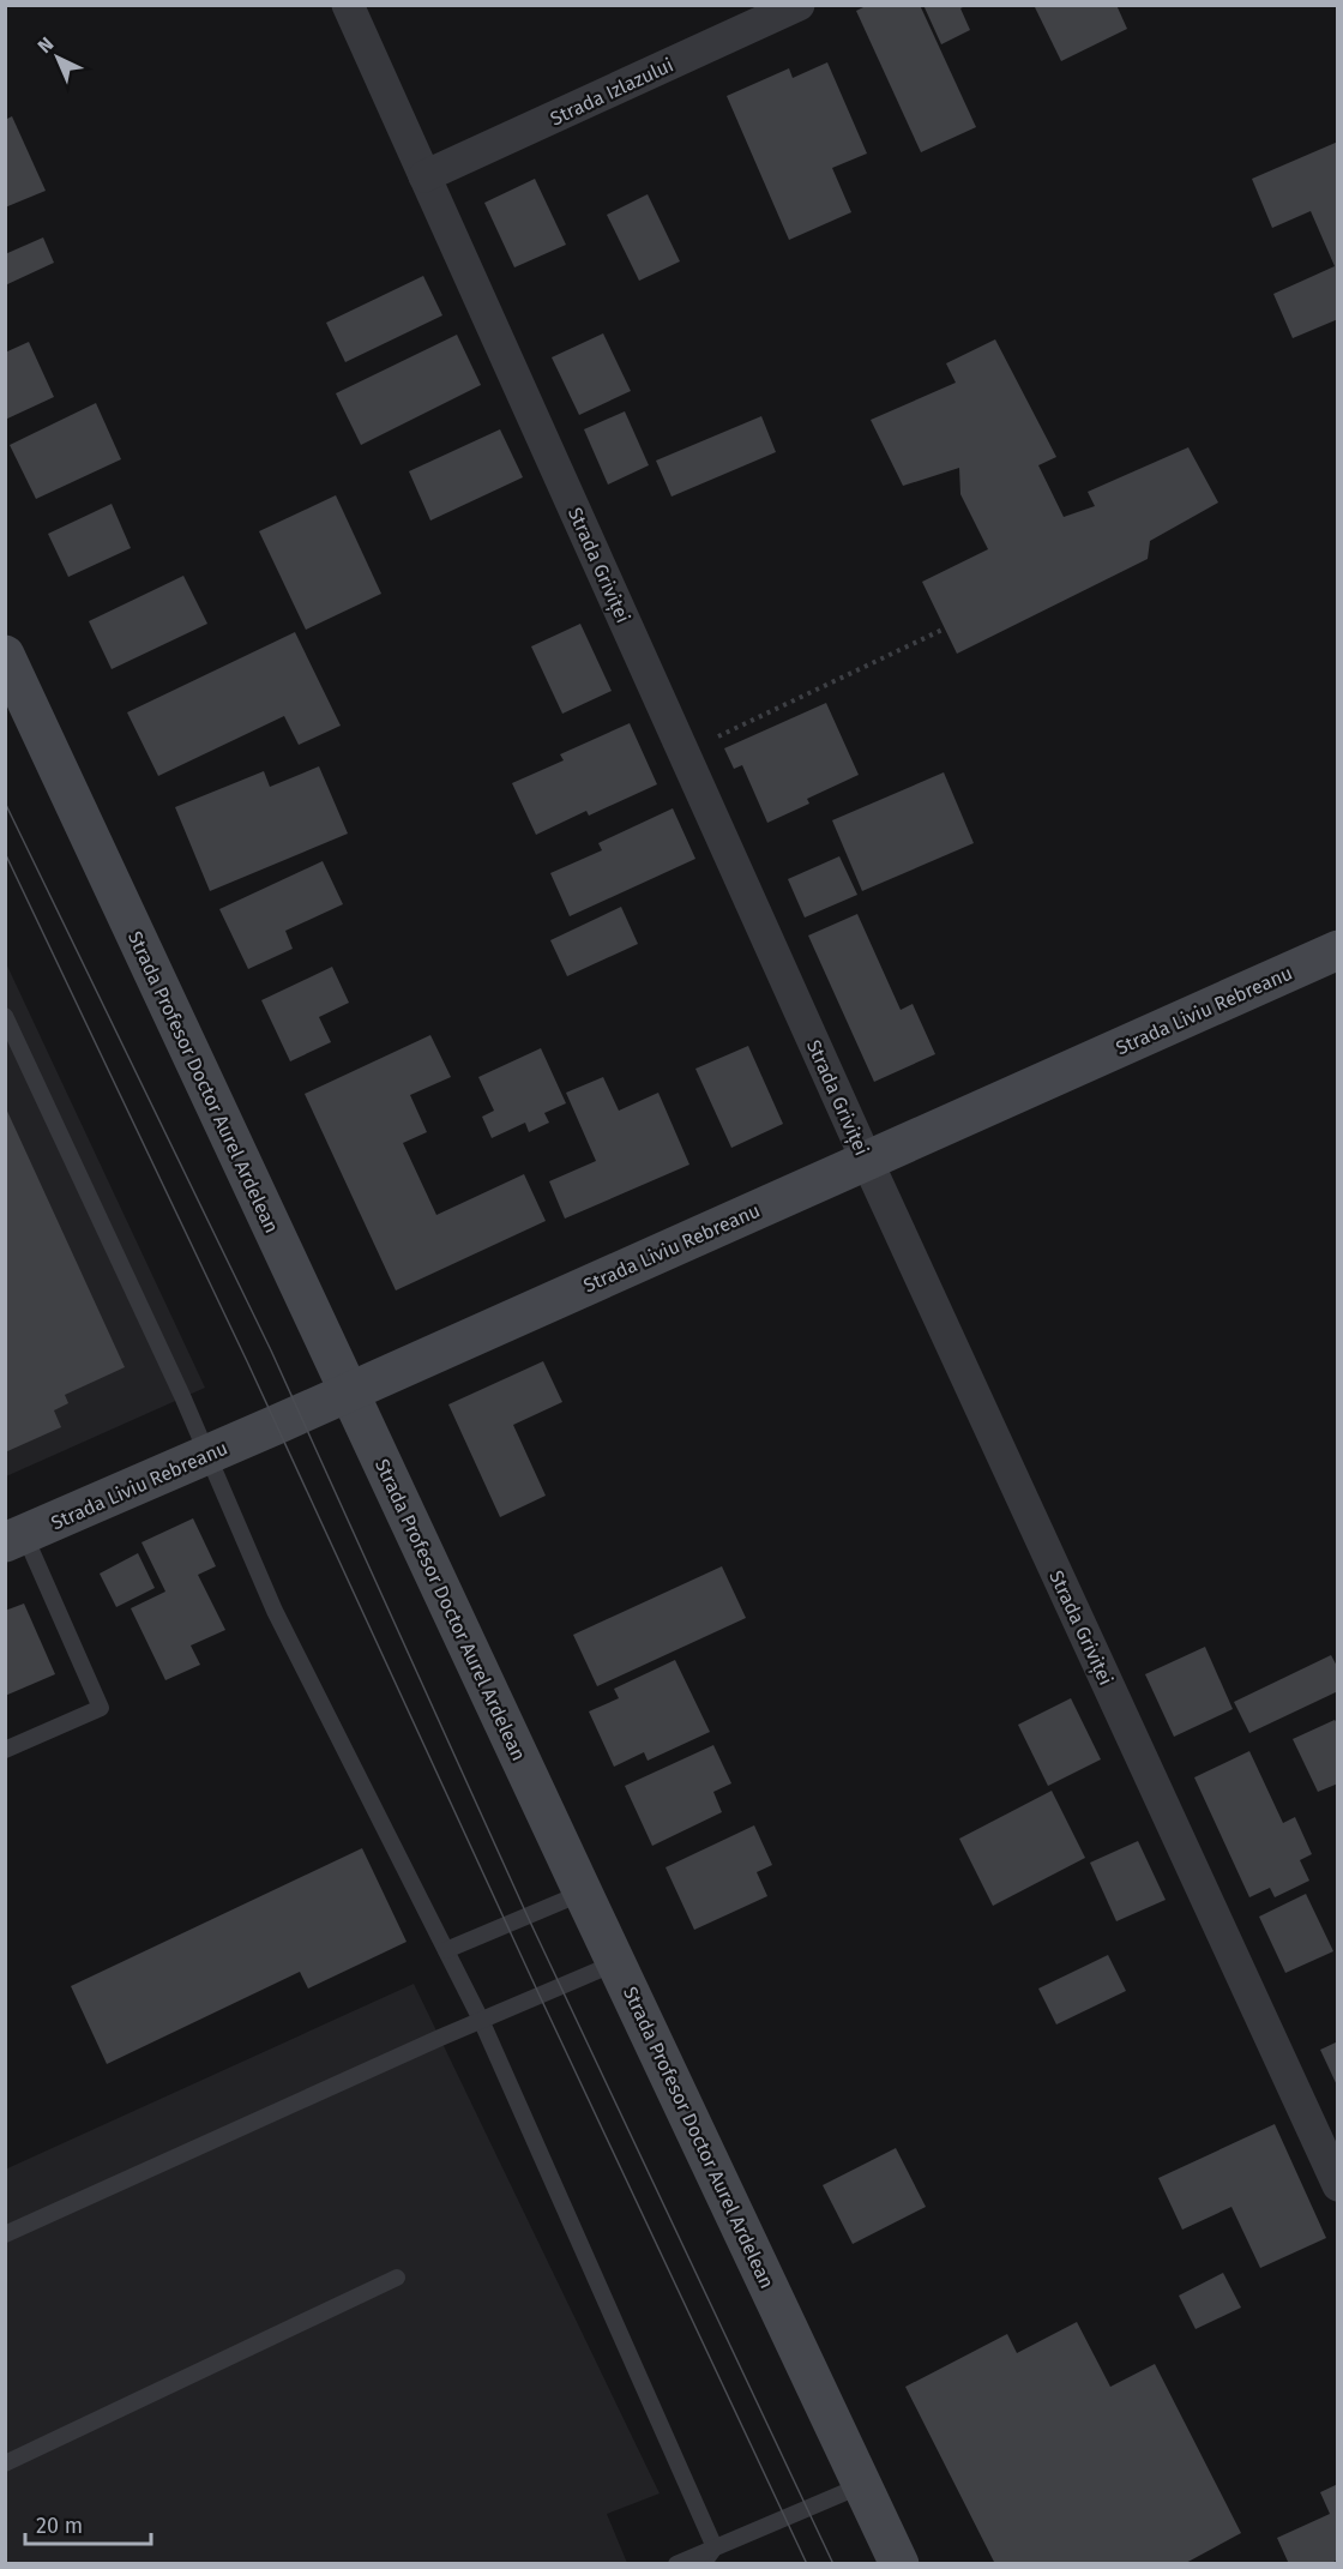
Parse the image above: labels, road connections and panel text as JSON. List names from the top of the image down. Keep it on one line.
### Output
{"streets":{"main road":["Strada Liviu Rebreanu","Strada Profesor Doctor Aurel Ardelean"],"street":["Strada Izlazului","Strada Griviței"]},"crossings":[["Strada Izlazului","Strada Griviței"],["Strada Griviței","Strada Liviu Rebreanu"],["Strada Liviu Rebreanu","Strada Profesor Doctor Aurel Ardelean"]],"scale_bar":"20 m","north":"top left"}
